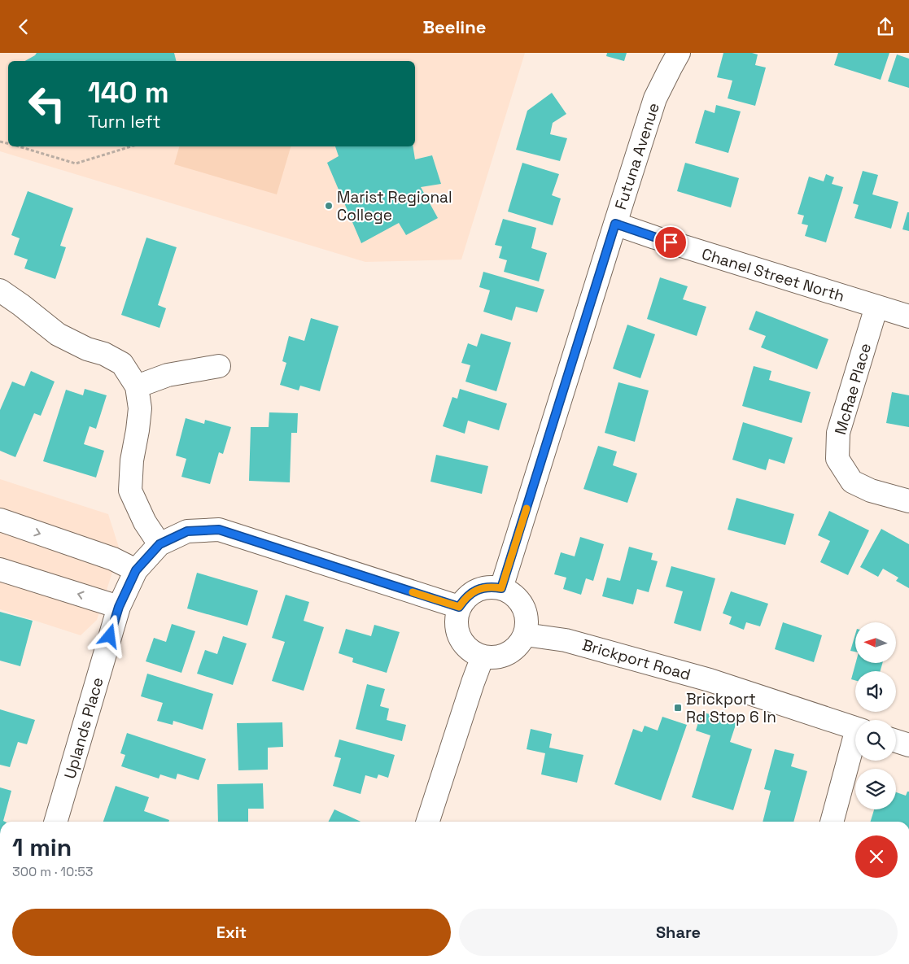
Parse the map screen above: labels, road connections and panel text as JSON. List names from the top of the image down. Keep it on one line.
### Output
{"streets":{"street":["Futuna Avenue","Chanel Street North","McRae Place","Brickport Road","Uplands Place"]},"crossings":[["Futuna Avenue","Chanel Street North"],["Futuna Avenue","Brickport Road"],["Futuna Avenue","Uplands Place"],["Chanel Street North","McRae Place"],["Brickport Road","Uplands Place"]],"places":{"other":["Marist Regional College"],"transit":["Brickport Rd Stop 6 In"]},"north":"left","page":{"header":"Beeline","turn":["140 m","Turn left"],"heading":["1 min","300 m · 10:53"],"buttons":["Exit","Share"]}}
